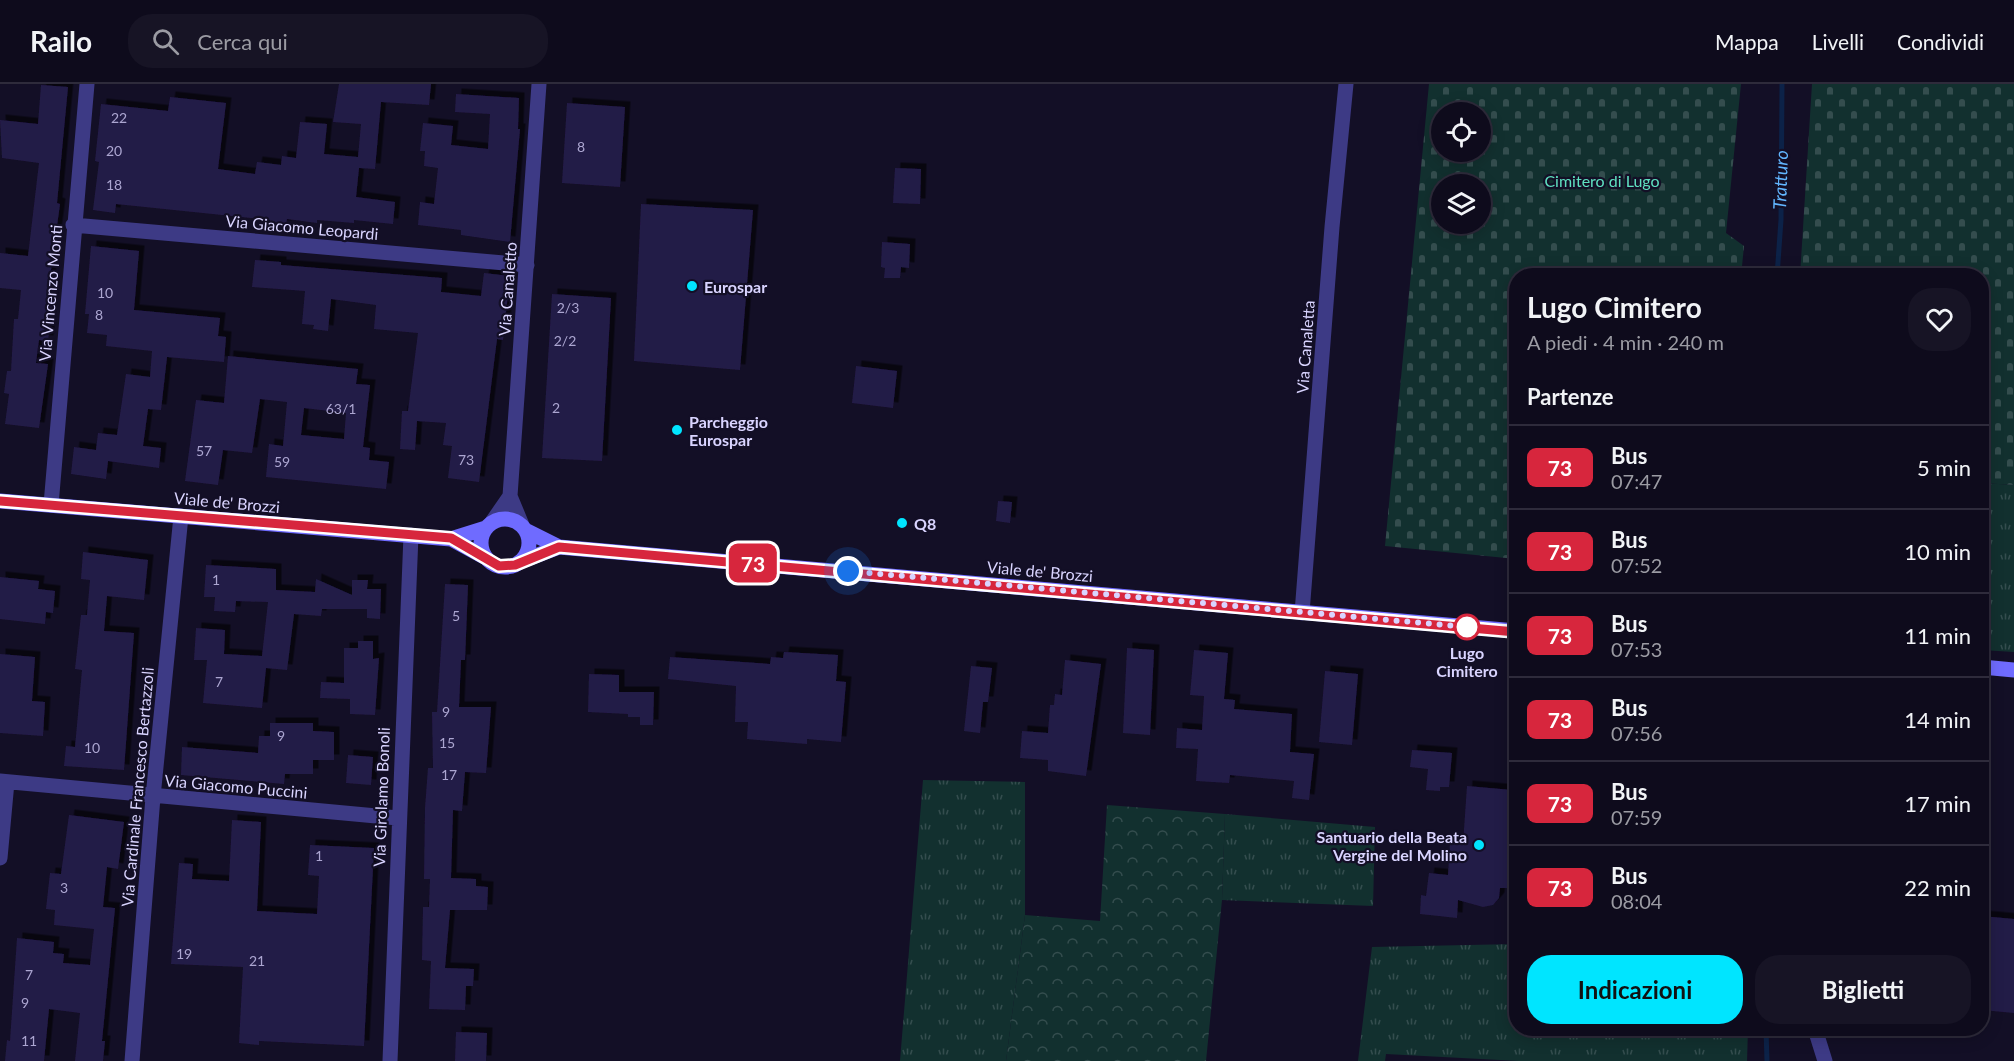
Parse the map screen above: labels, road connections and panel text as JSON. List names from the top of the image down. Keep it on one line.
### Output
{"streets":{"street":["Via Giacomo Leopardi","Via Canaletto","Via Vincenzo Monti","Via Canaletta","Viale de' Brozzi","Via Giacomo Puccini","Via Cardinale Francesco Bertazzoli","Via Girolamo Bonoli"]},"crossings":[["Via Giacomo Leopardi","Via Canaletto"],["Via Giacomo Leopardi","Via Vincenzo Monti"],["Via Canaletto","Viale de' Brozzi"],["Via Vincenzo Monti","Viale de' Brozzi"],["Via Canaletta","Viale de' Brozzi"],["Viale de' Brozzi","Via Cardinale Francesco Bertazzoli"],["Viale de' Brozzi","Via Girolamo Bonoli"],["Via Giacomo Puccini","Via Cardinale Francesco Bertazzoli"],["Via Giacomo Puccini","Via Girolamo Bonoli"]],"water":["Tratturo"],"parks":["Cimitero di Lugo"],"places":["Eurospar","Parcheggio Eurospar","Q8","Lugo Cimitero","Santuario della Beata Vergine del Molino"],"lines":["bus line 73"],"house_numbers":["22","8","20","18","10","2/3","8","2/2","2","63/1","57","73","59","1","5","7","9","9","15","10","17","1","3","19","21","7","9","11"],"page":{"header":"Railo","search":"Cerca qui","nav":["Mappa","Livelli","Condividi"],"on_map":"73","heading":[["Lugo Cimitero","A piedi · 4 min · 240 m"],"Partenze"],"list":[{"mark":"73","name":"Bus","note":"07:47","value":"5 min"},{"mark":"73","name":"Bus","note":"07:52","value":"10 min"},{"mark":"73","name":"Bus","note":"07:53","value":"11 min"},{"mark":"73","name":"Bus","note":"07:56","value":"14 min"},{"mark":"73","name":"Bus","note":"07:59","value":"17 min"},{"mark":"73","name":"Bus","note":"08:04","value":"22 min"}],"buttons":["Indicazioni","Biglietti"]}}
